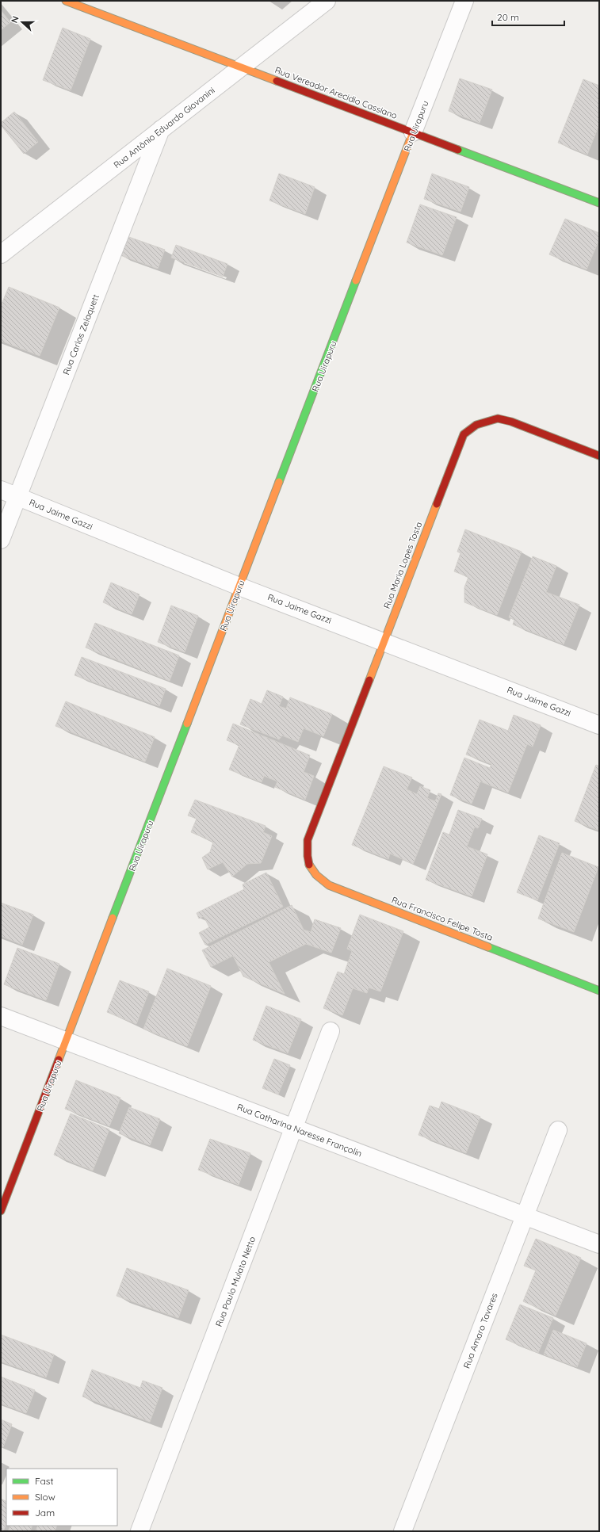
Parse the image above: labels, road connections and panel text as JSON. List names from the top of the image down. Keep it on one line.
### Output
{"streets":{"street":["Rua Vereador Arecidio Cassiano","Rua Uirapuru","Rua Antônio Eduardo Giovanini","Rua Carlos Zelaquett","Rua Jaime Gazzi","Rua Maria Lopes Tosta","Rua Francisco Felipe Tosta","Rua Catharina Naresse Françolin","Rua Paulo Mulato Netto","Rua Amaro Tavares"]},"crossings":[["Rua Vereador Arecidio Cassiano","Rua Uirapuru"],["Rua Vereador Arecidio Cassiano","Rua Antônio Eduardo Giovanini"],["Rua Uirapuru","Rua Jaime Gazzi"],["Rua Uirapuru","Rua Catharina Naresse Françolin"],["Rua Antônio Eduardo Giovanini","Rua Carlos Zelaquett"],["Rua Carlos Zelaquett","Rua Jaime Gazzi"],["Rua Jaime Gazzi","Rua Maria Lopes Tosta"],["Rua Maria Lopes Tosta","Rua Francisco Felipe Tosta"],["Rua Catharina Naresse Françolin","Rua Paulo Mulato Netto"],["Rua Catharina Naresse Françolin","Rua Amaro Tavares"]],"legend":["Fast","Slow","Jam"],"scale_bar":"20 m","north":"left"}
